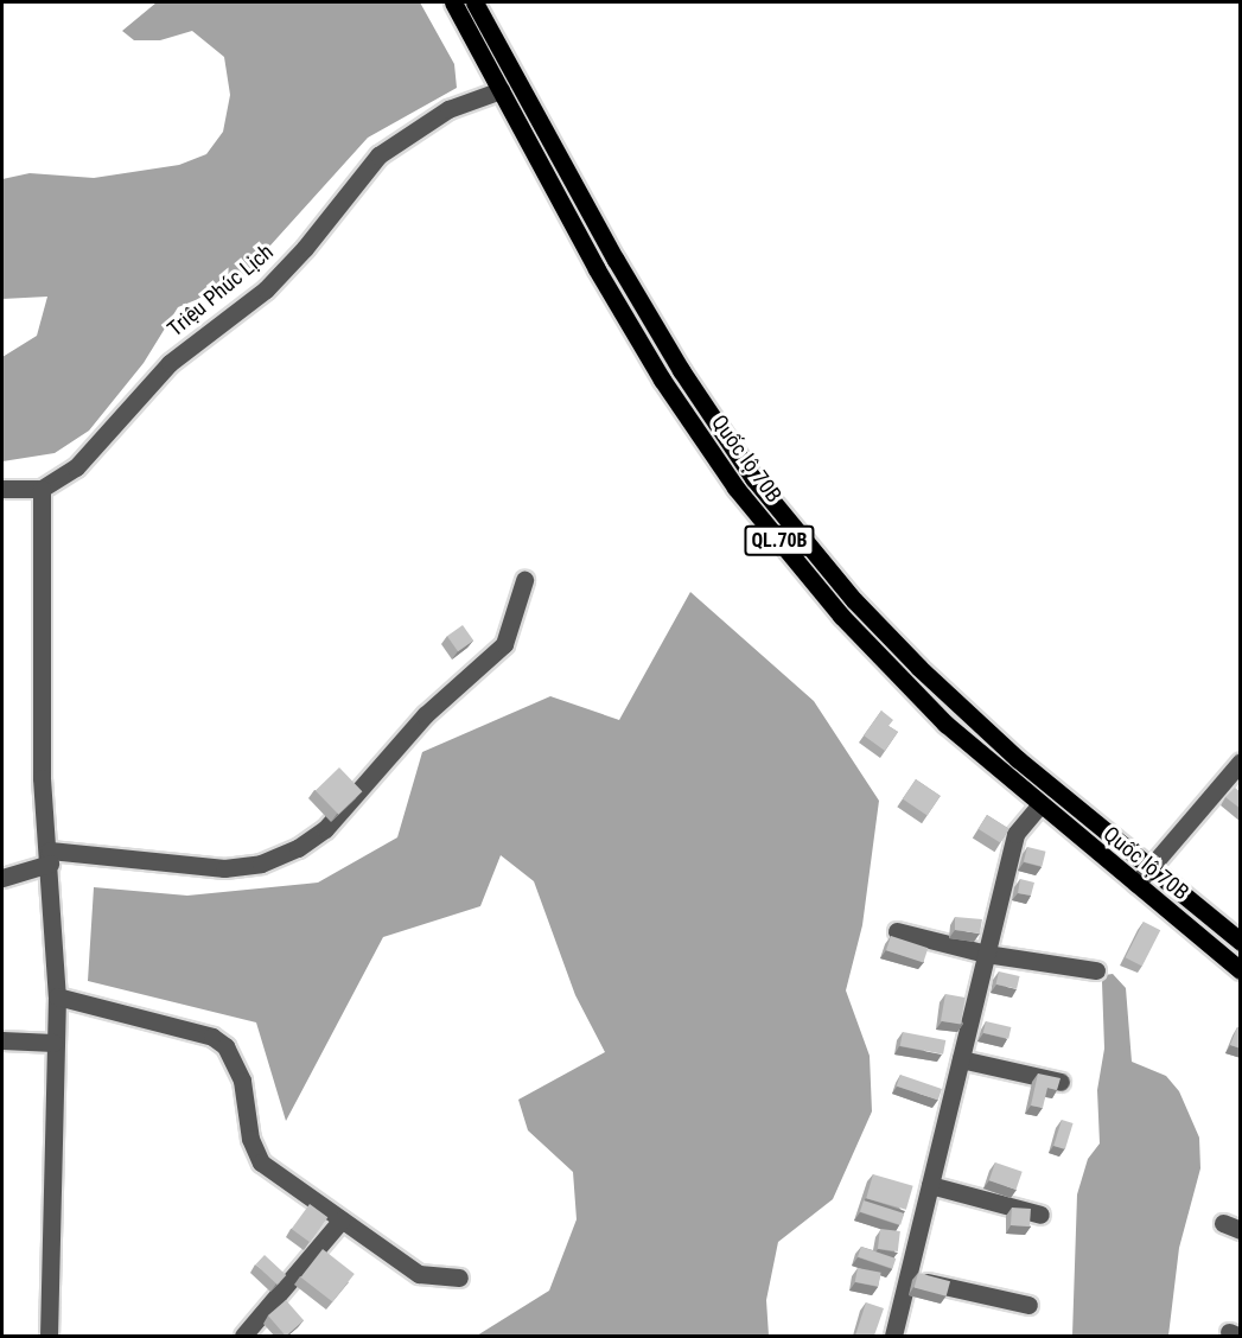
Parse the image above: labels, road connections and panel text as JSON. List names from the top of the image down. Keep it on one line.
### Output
{"streets":{"main road":["Quốc lộ 70B","QL.70B"],"street":["Triệu Phúc Lịch"]},"crossings":[["Triệu Phúc Lịch","Quốc lộ 70B"]]}
